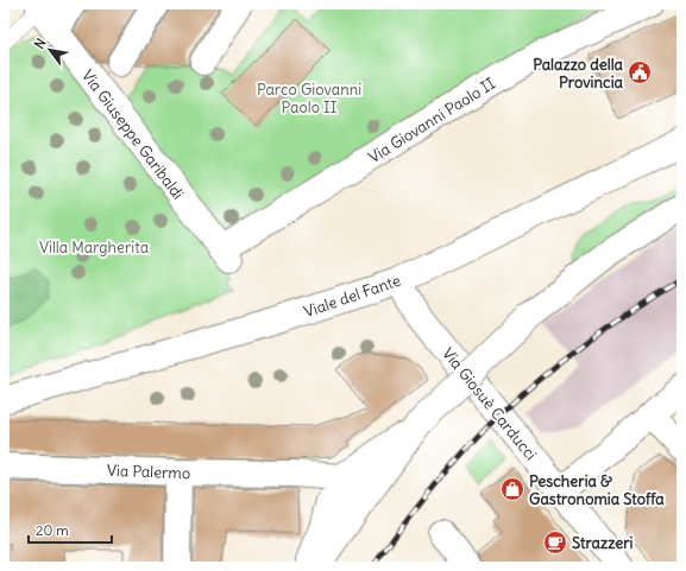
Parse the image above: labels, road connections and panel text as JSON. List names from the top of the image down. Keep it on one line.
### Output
{"streets":{"street":["Via Giovanni Paolo II","Via Giuseppe Garibaldi","Viale del Fante","Via Giosuè Carducci","Via Palermo"]},"crossings":[["Via Giovanni Paolo II","Via Giuseppe Garibaldi"],["Viale del Fante","Via Giosuè Carducci"]],"parks":["Parco Giovanni Paolo II","Villa Margherita"],"places":{"public building":["Palazzo della Provincia"],"shop":["Pescheria & Gastronomia Stoffa"],"cafe":["Strazzeri"]},"scale_bar":"20 m","north":"top left"}
